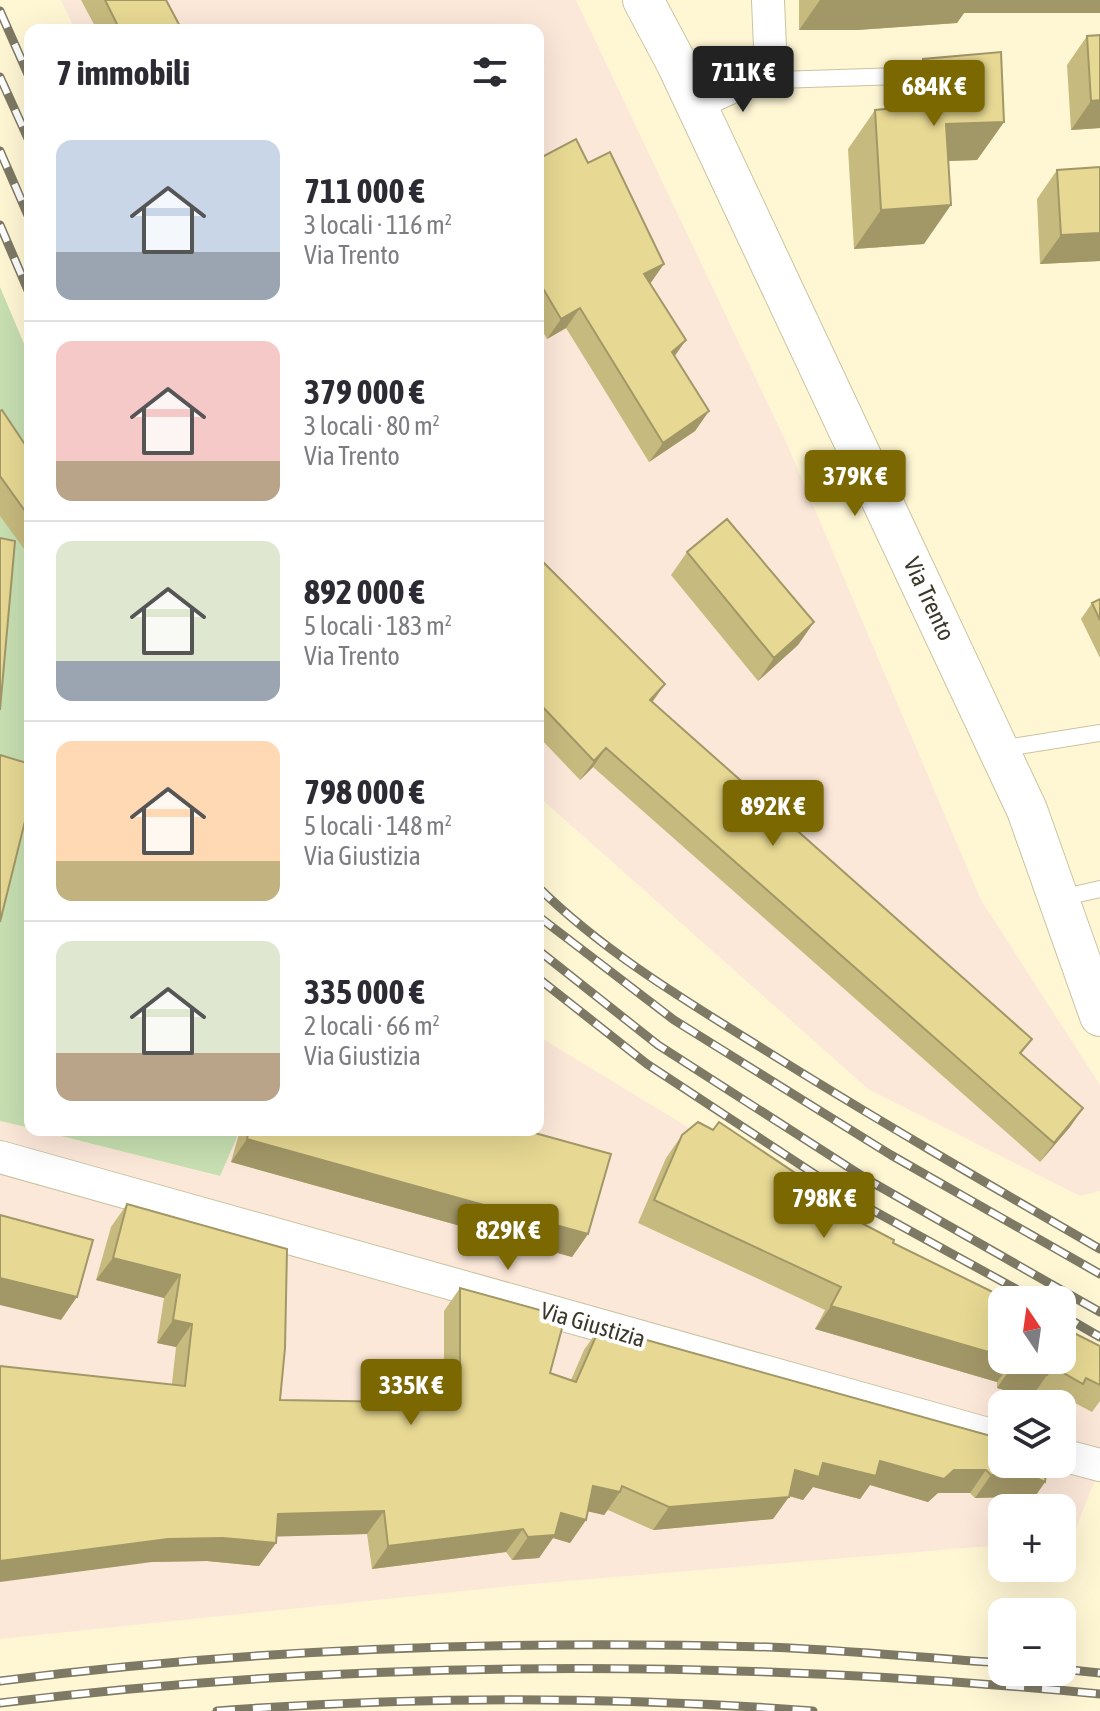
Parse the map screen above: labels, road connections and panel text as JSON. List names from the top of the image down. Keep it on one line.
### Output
{"streets":{"street":["Via Trento","Via Giustizia"]},"north":"top","page":{"heading":"7 immobili","price":["711K €","684K €","379K €","892K €","798K €","829K €","335K €"],"list":[{"name":"711 000 €","note":"3 locali · 116 m² · Via Trento"},{"name":"379 000 €","note":"3 locali · 80 m² · Via Trento"},{"name":"892 000 €","note":"5 locali · 183 m² · Via Trento"},{"name":"798 000 €","note":"5 locali · 148 m² · Via Giustizia"},{"name":"335 000 €","note":"2 locali · 66 m² · Via Giustizia"}],"map_buttons":["+","−"]}}
